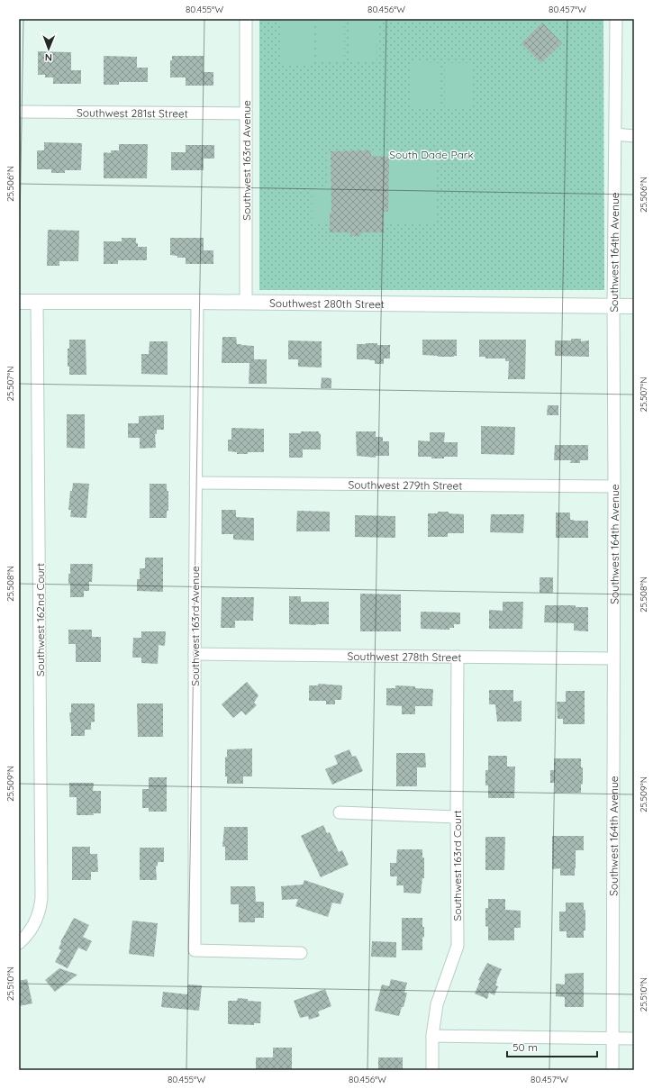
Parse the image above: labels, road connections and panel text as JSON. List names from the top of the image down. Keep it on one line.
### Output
{"streets":{"street":["Southwest 281st Street","Southwest 163rd Avenue","Southwest 164th Avenue","Southwest 280th Street","Southwest 279th Street","Southwest 162nd Court","Southwest 278th Street","Southwest 163rd Court"]},"crossings":[["Southwest 281st Street","Southwest 163rd Avenue"],["Southwest 163rd Avenue","Southwest 280th Street"],["Southwest 163rd Avenue","Southwest 279th Street"],["Southwest 163rd Avenue","Southwest 278th Street"],["Southwest 164th Avenue","Southwest 280th Street"],["Southwest 164th Avenue","Southwest 279th Street"],["Southwest 164th Avenue","Southwest 278th Street"],["Southwest 280th Street","Southwest 162nd Court"],["Southwest 278th Street","Southwest 163rd Court"]],"parks":["South Dade Park"],"scale_bar":"50 m","north":"bottom","coordinates":["80.455°W","80.456°W","80.457°W","25.506°N","25.507°N","25.508°N","25.509°N","25.510°N"]}
